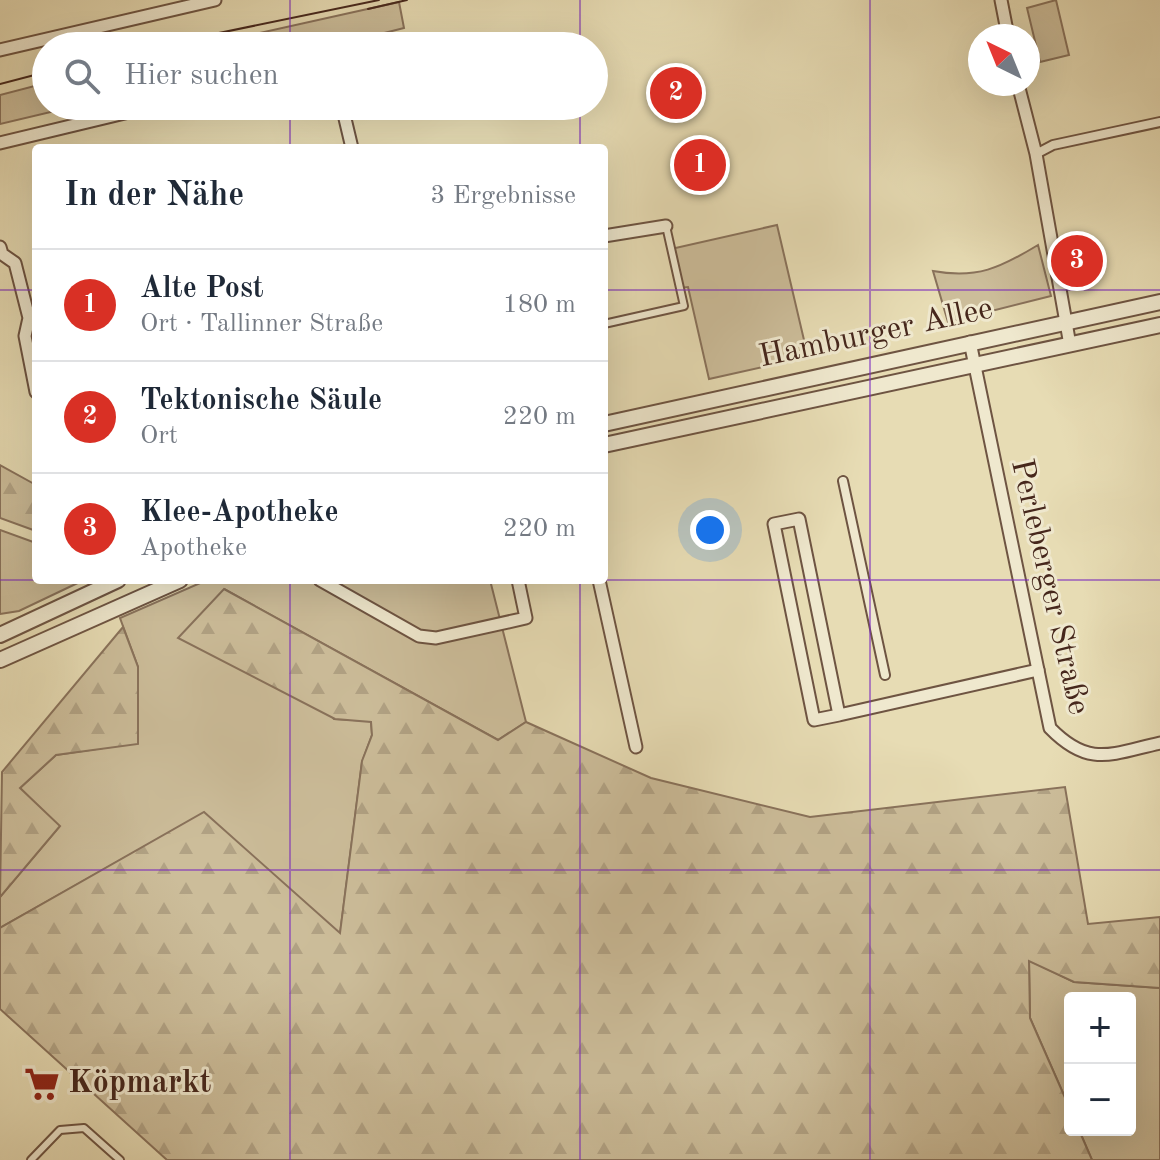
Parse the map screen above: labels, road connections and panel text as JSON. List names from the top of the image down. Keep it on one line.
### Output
{"streets":{"street":["Hamburger Allee","Perleberger Straße"]},"crossings":[["Hamburger Allee","Perleberger Straße"]],"places":{"supermarket":["Köpmarkt"]},"north":"top left","page":{"search":"Hier suchen","pins":["2","1","3"],"heading":["In der Nähe","3 Ergebnisse"],"list":[{"mark":"1","name":"Alte Post","note":"Ort · Tallinner Straße","value":"180 m"},{"mark":"2","name":"Tektonische Säule","note":"Ort","value":"220 m"},{"mark":"3","name":"Klee-Apotheke","note":"Apotheke","value":"220 m"}],"map_buttons":["+","−"]}}
